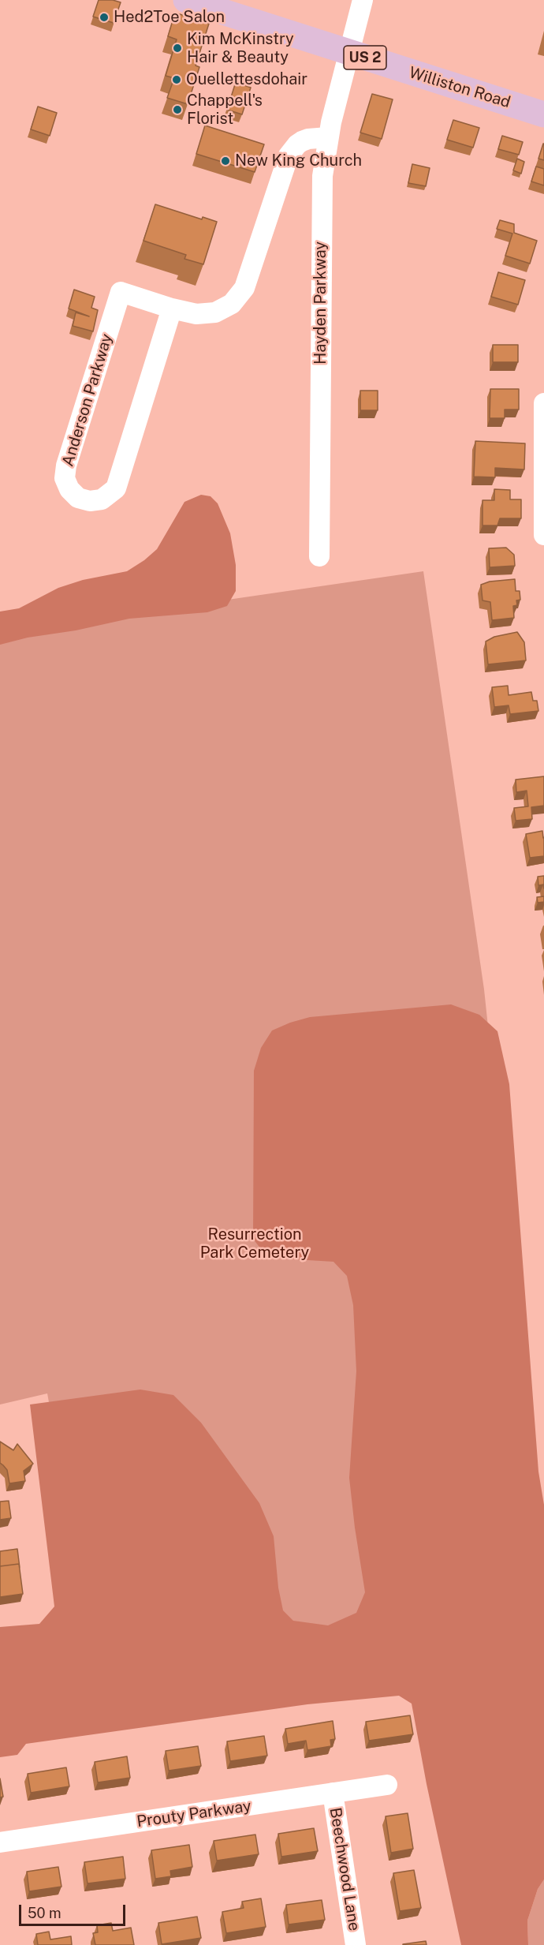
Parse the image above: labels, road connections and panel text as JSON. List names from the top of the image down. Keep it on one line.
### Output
{"streets":{"main road":["US 2","Williston Road"],"street":["Hayden Parkway","Anderson Parkway","Prouty Parkway","Beechwood Lane"]},"crossings":[["Williston Road","Hayden Parkway"],["Hayden Parkway","Anderson Parkway"],["Prouty Parkway","Beechwood Lane"]],"parks":["Resurrection Park Cemetery"],"places":["Hed2Toe Salon","Kim McKinstry Hair & Beauty","Ouellettesdohair","Chappell's Florist","New King Church"],"scale_bar":"50 m"}
